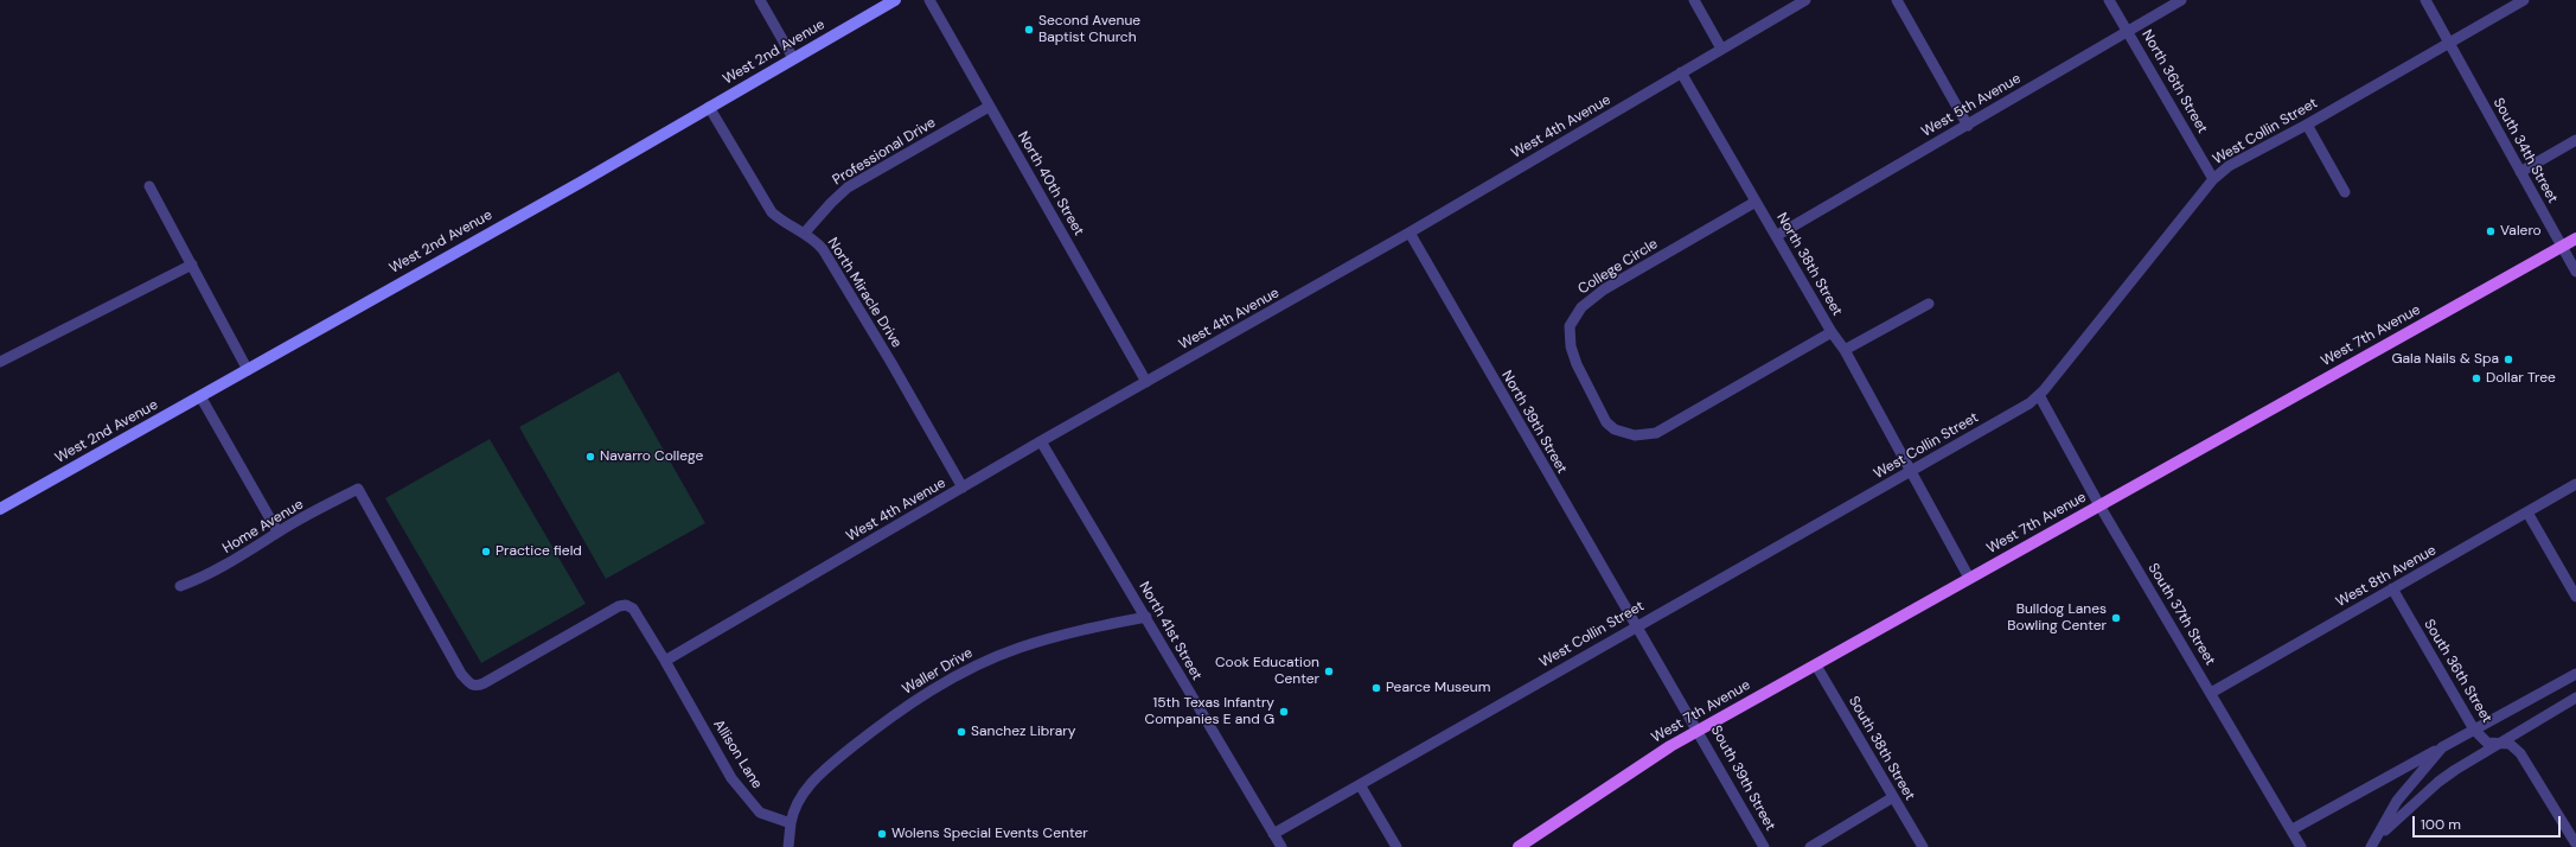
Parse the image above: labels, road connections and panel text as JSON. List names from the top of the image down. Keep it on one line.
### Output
{"streets":{"main road":["West 7th Avenue"],"street":["West 2nd Avenue","North 36th Street","West 5th Avenue","West 4th Avenue","West Collin Street","South 34th Street","Professional Drive","North 40th Street","North 38th Street","College Circle","North Miracle Drive","North 39th Street","Home Avenue","West 8th Avenue","South 37th Street","North 41st Street","Waller Drive","South 36th Street","South 38th Street","Allison Lane","South 39th Street"]},"crossings":[["West 2nd Avenue","North Miracle Drive"],["North 36th Street","West 5th Avenue"],["North 36th Street","West Collin Street"],["West 5th Avenue","North 38th Street"],["West 4th Avenue","North 40th Street"],["West 4th Avenue","North 38th Street"],["West 4th Avenue","North Miracle Drive"],["West 4th Avenue","North 39th Street"],["West 4th Avenue","North 41st Street"],["West 4th Avenue","Allison Lane"],["West Collin Street","South 34th Street"],["West Collin Street","North 38th Street"],["West Collin Street","North 39th Street"],["West Collin Street","South 37th Street"],["West Collin Street","North 41st Street"],["West Collin Street","South 39th Street"],["South 34th Street","West 7th Avenue"],["Professional Drive","North 40th Street"],["Professional Drive","North Miracle Drive"],["North 38th Street","College Circle"],["West 7th Avenue","South 37th Street"],["West 7th Avenue","South 38th Street"],["West 7th Avenue","South 39th Street"],["North 39th Street","South 39th Street"],["Home Avenue","Allison Lane"],["West 8th Avenue","South 37th Street"],["West 8th Avenue","South 36th Street"],["North 41st Street","Waller Drive"],["Waller Drive","Allison Lane"]],"places":["Second Avenue Baptist Church","Valero","Gala Nails & Spa","Dollar Tree","Navarro College","Practice field","Bulldog Lanes Bowling Center","Cook Education Center","Pearce Museum","15th Texas Infantry Companies E and G","Sanchez Library","Wolens Special Events Center"],"scale_bar":"100 m"}
